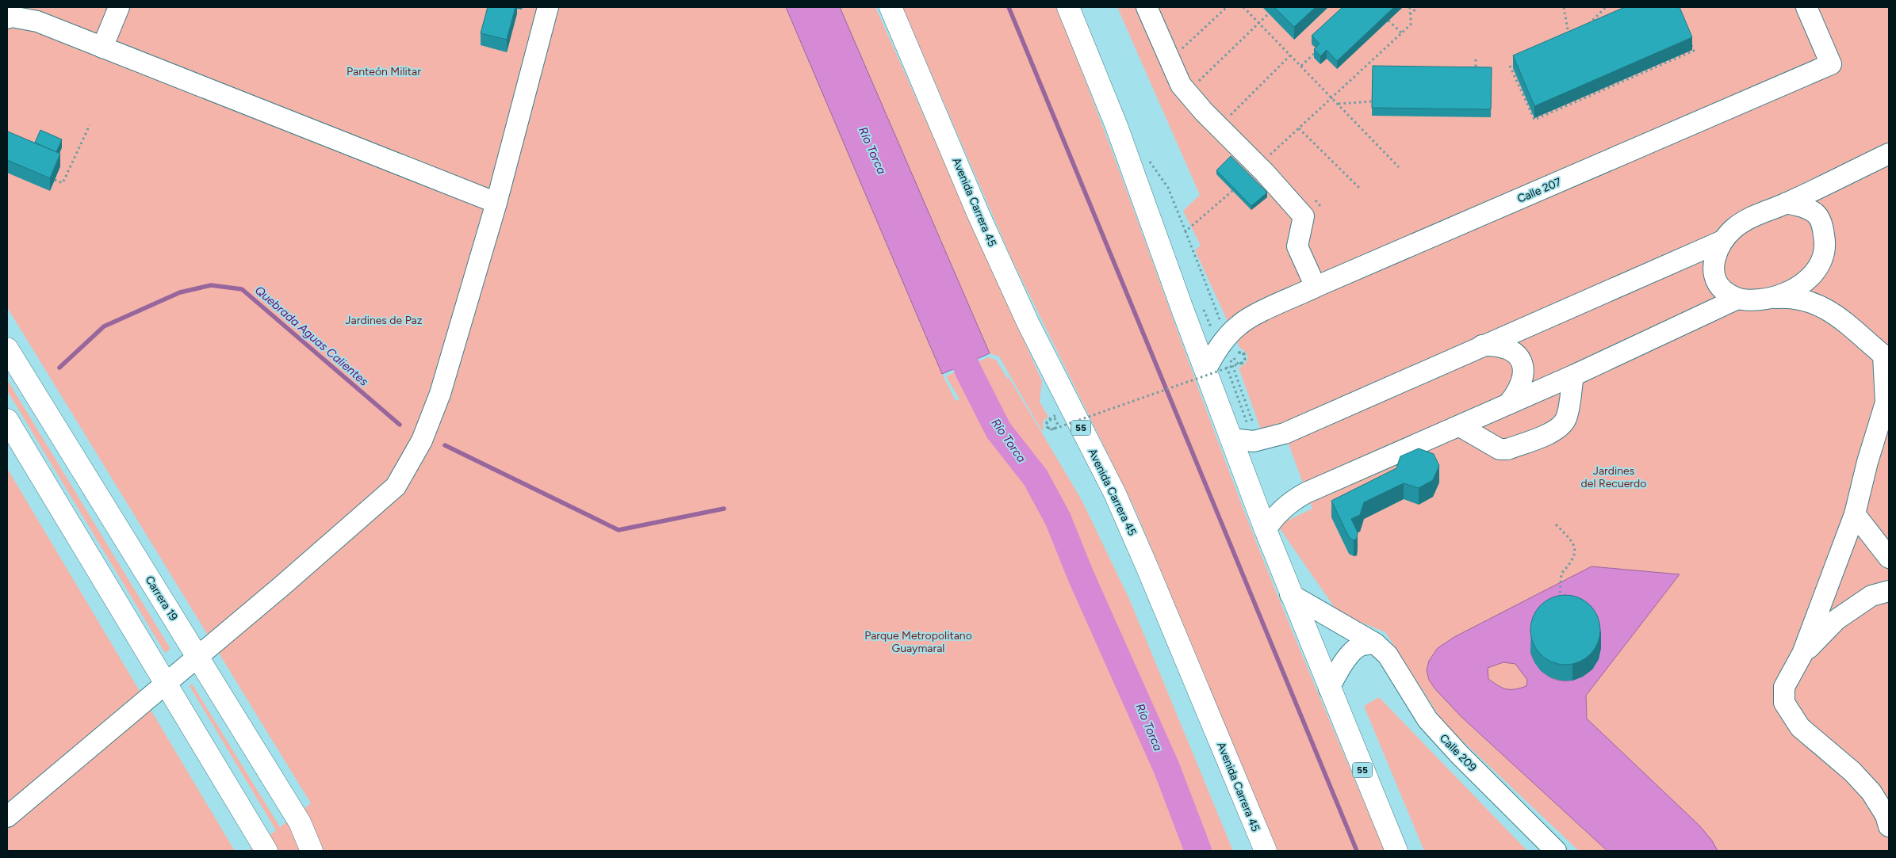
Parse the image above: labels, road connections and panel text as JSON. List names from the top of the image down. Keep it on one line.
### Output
{"streets":{"main road":["Avenida Carrera 45","55","Carrera 19"],"street":["Calle 207","Calle 209"]},"crossings":[["Calle 207","55"],["55","Calle 209"]],"water":["Río Torca","Quebrada Aguas Calientes"],"parks":["Panteón Militar","Jardines de Paz","Jardines del Recuerdo","Parque Metropolitano Guaymaral"]}
